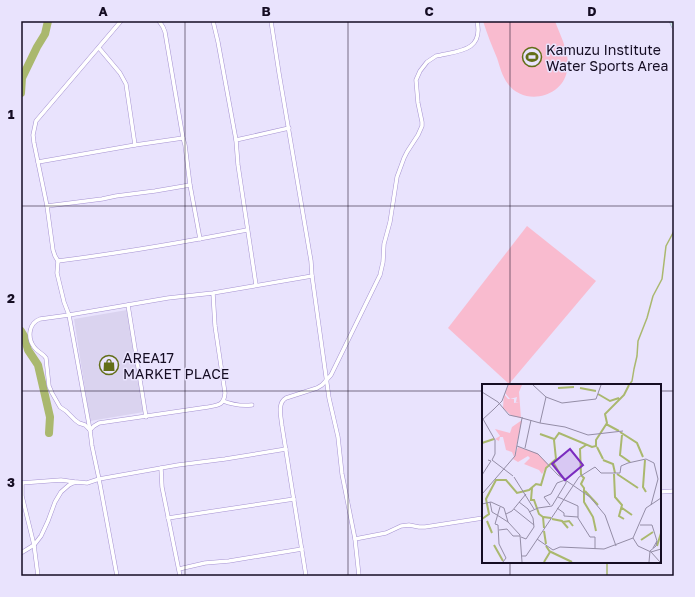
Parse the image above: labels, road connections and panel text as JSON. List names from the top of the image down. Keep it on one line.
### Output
{"places":{"sports":["Kamuzu Institute Water Sports Area"],"shop":["AREA17 MARKET PLACE"]},"grid":{"columns":["A","B","C","D"],"rows":["1","2","3"]}}
